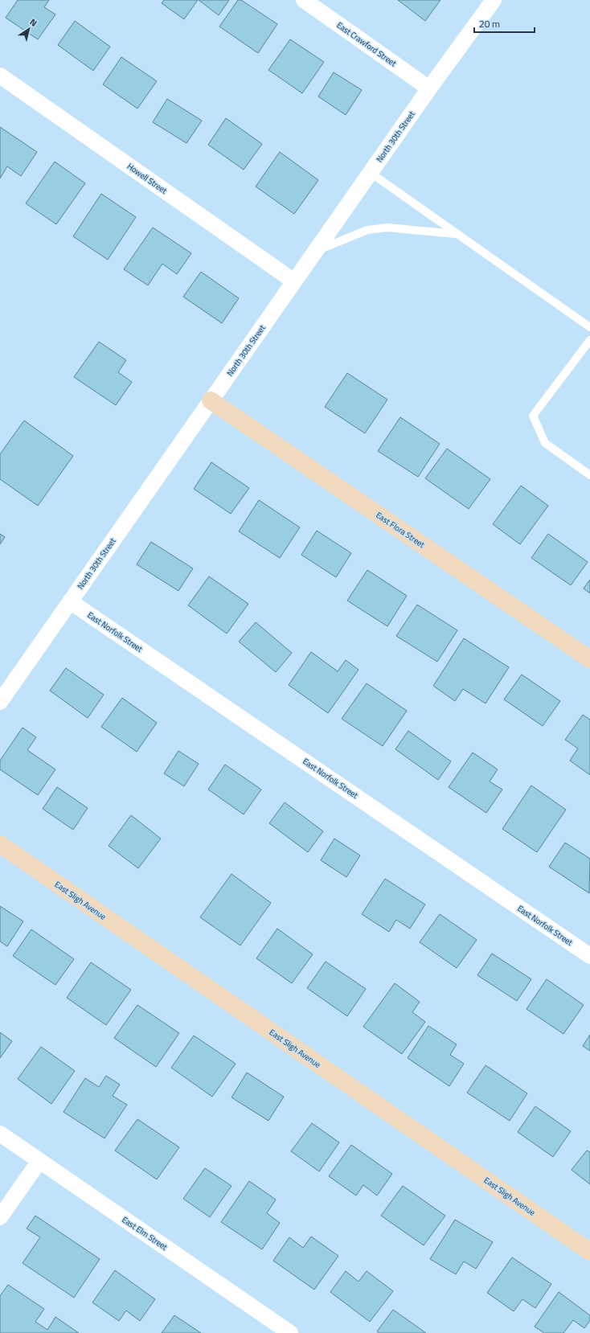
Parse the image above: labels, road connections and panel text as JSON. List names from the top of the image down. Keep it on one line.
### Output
{"streets":{"street":["East Crawford Street","North 30th Street","Howell Street","East Flora Street","East Norfolk Street","East Sligh Avenue","East Elm Street"]},"crossings":[["East Crawford Street","North 30th Street"],["North 30th Street","Howell Street"],["North 30th Street","East Flora Street"],["North 30th Street","East Norfolk Street"]],"scale_bar":"20 m","north":"top right"}
